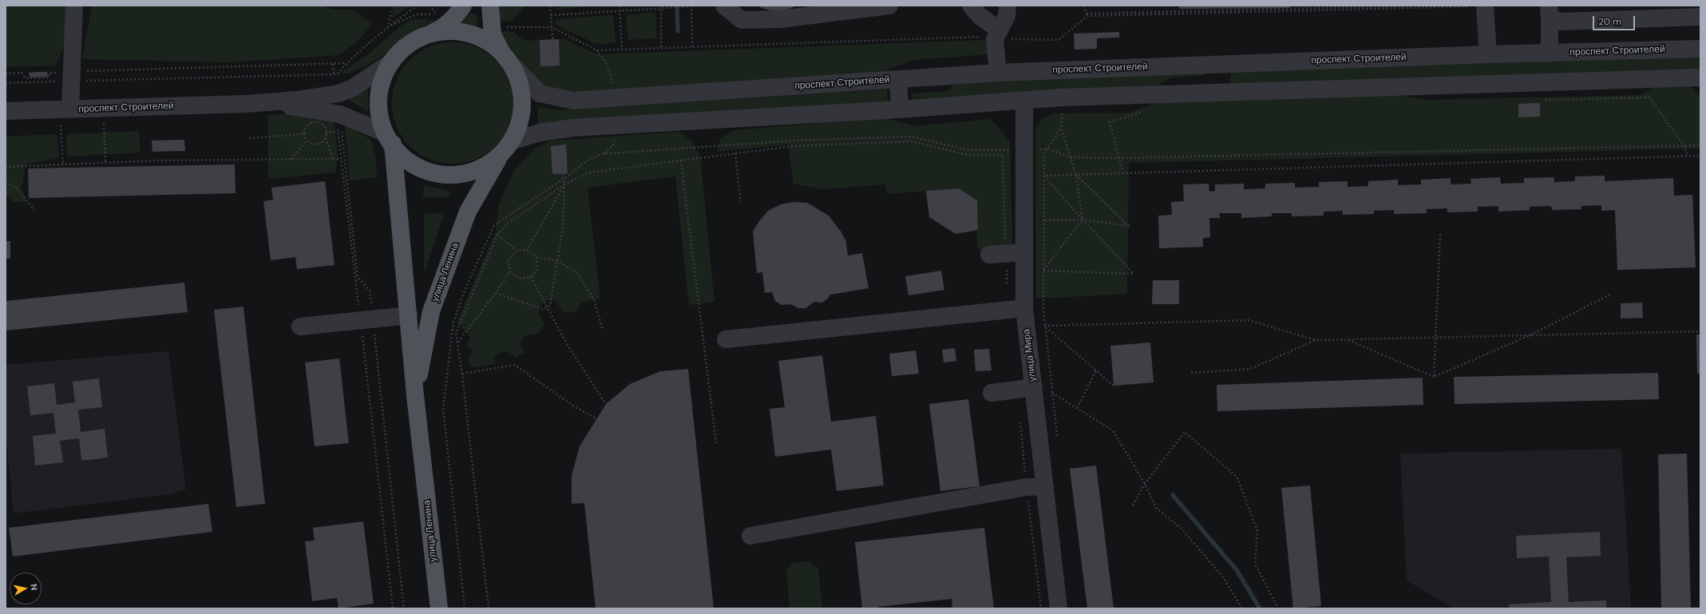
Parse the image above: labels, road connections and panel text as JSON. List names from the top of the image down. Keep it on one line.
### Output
{"streets":{"main road":["улица Ленина"],"street":["проспект Строителей","улица Мира"]},"crossings":[["проспект Строителей","улица Ленина"]],"scale_bar":"20 m","north":"right"}
